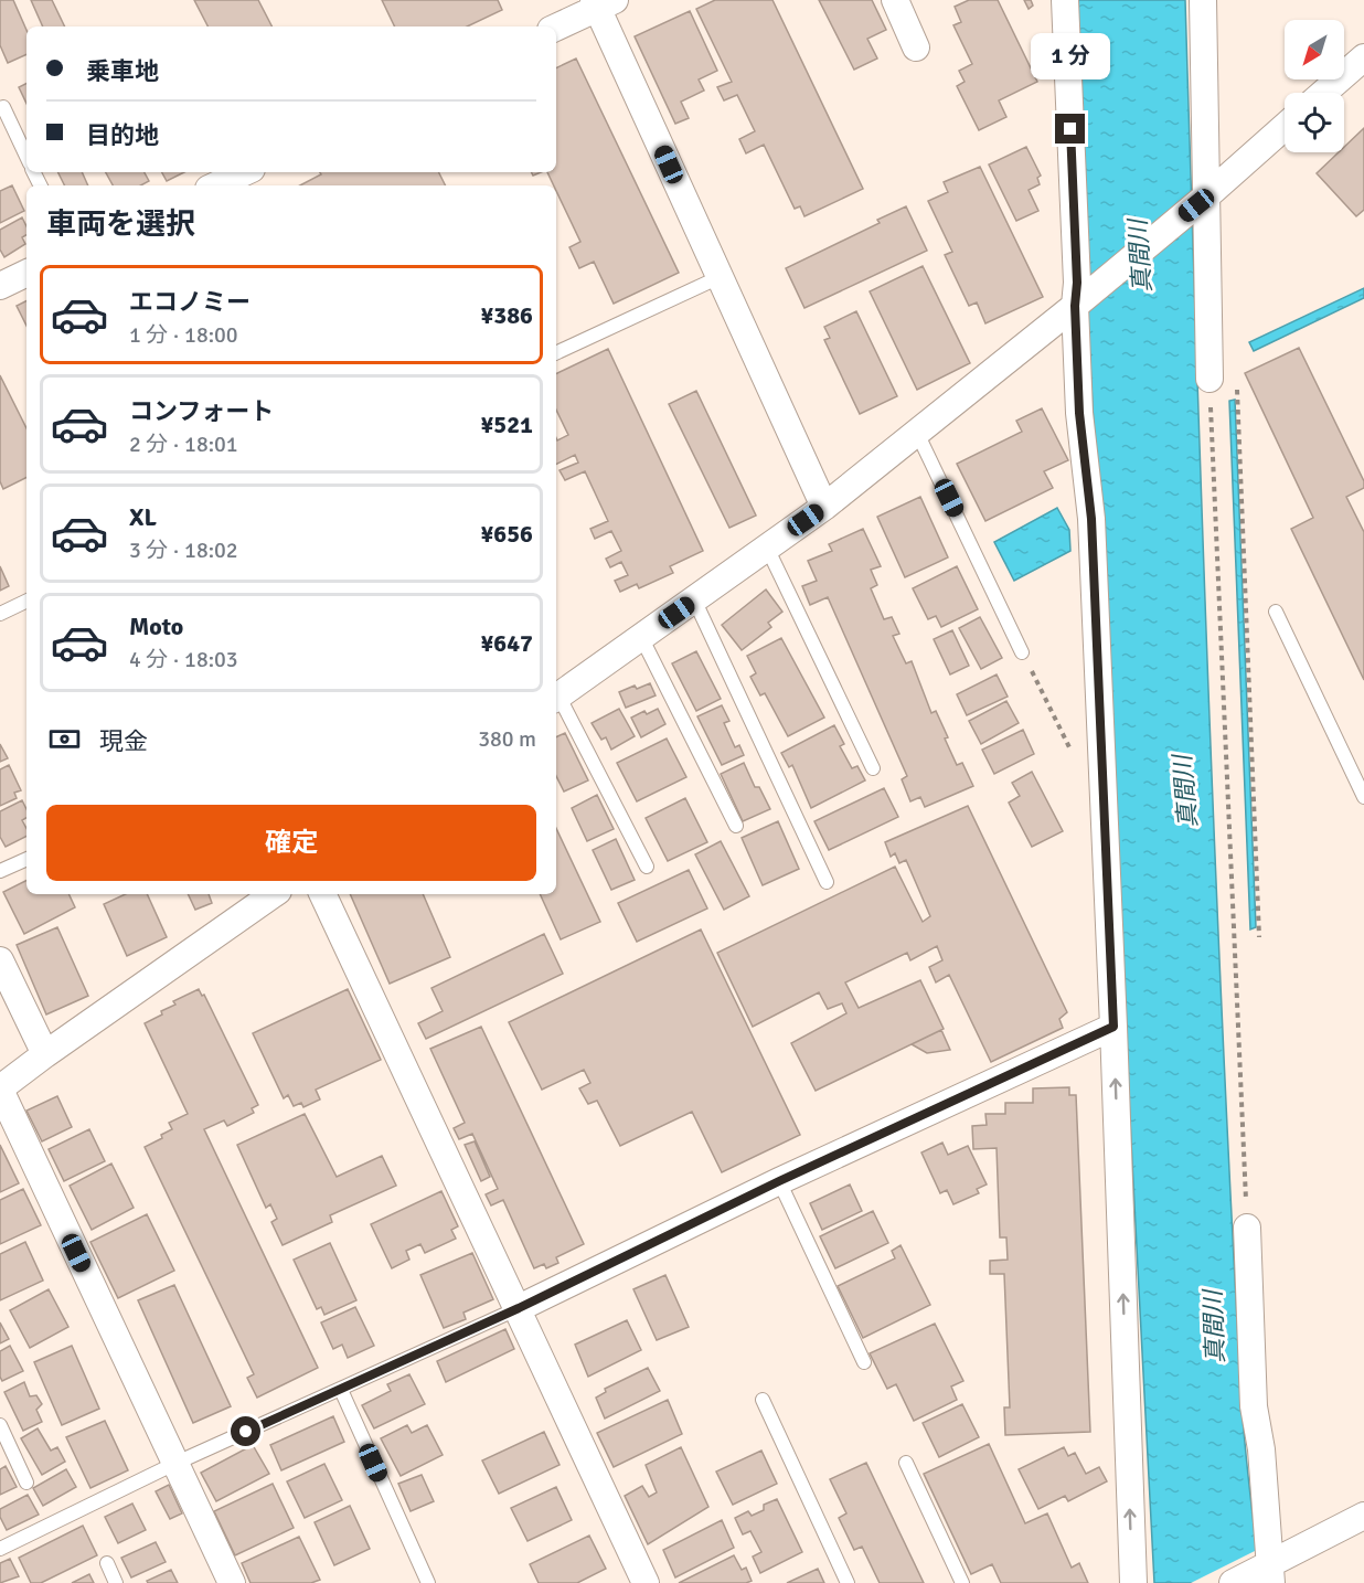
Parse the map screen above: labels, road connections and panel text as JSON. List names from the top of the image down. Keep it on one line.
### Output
{"water":["真間川"],"north":"bottom left","page":{"banner":["乗車地","目的地"],"bubble":"1 分","heading":"車両を選択","list":[{"name":"エコノミー","note":"1 分 · 18:00","value":"¥386"},{"name":"コンフォート","note":"2 分 · 18:01","value":"¥521"},{"name":"XL","note":"3 分 · 18:02","value":"¥656"},{"name":"Moto","note":"4 分 · 18:03","value":"¥647"}],"pay":["現金","380 m"],"buttons":"確定"}}
